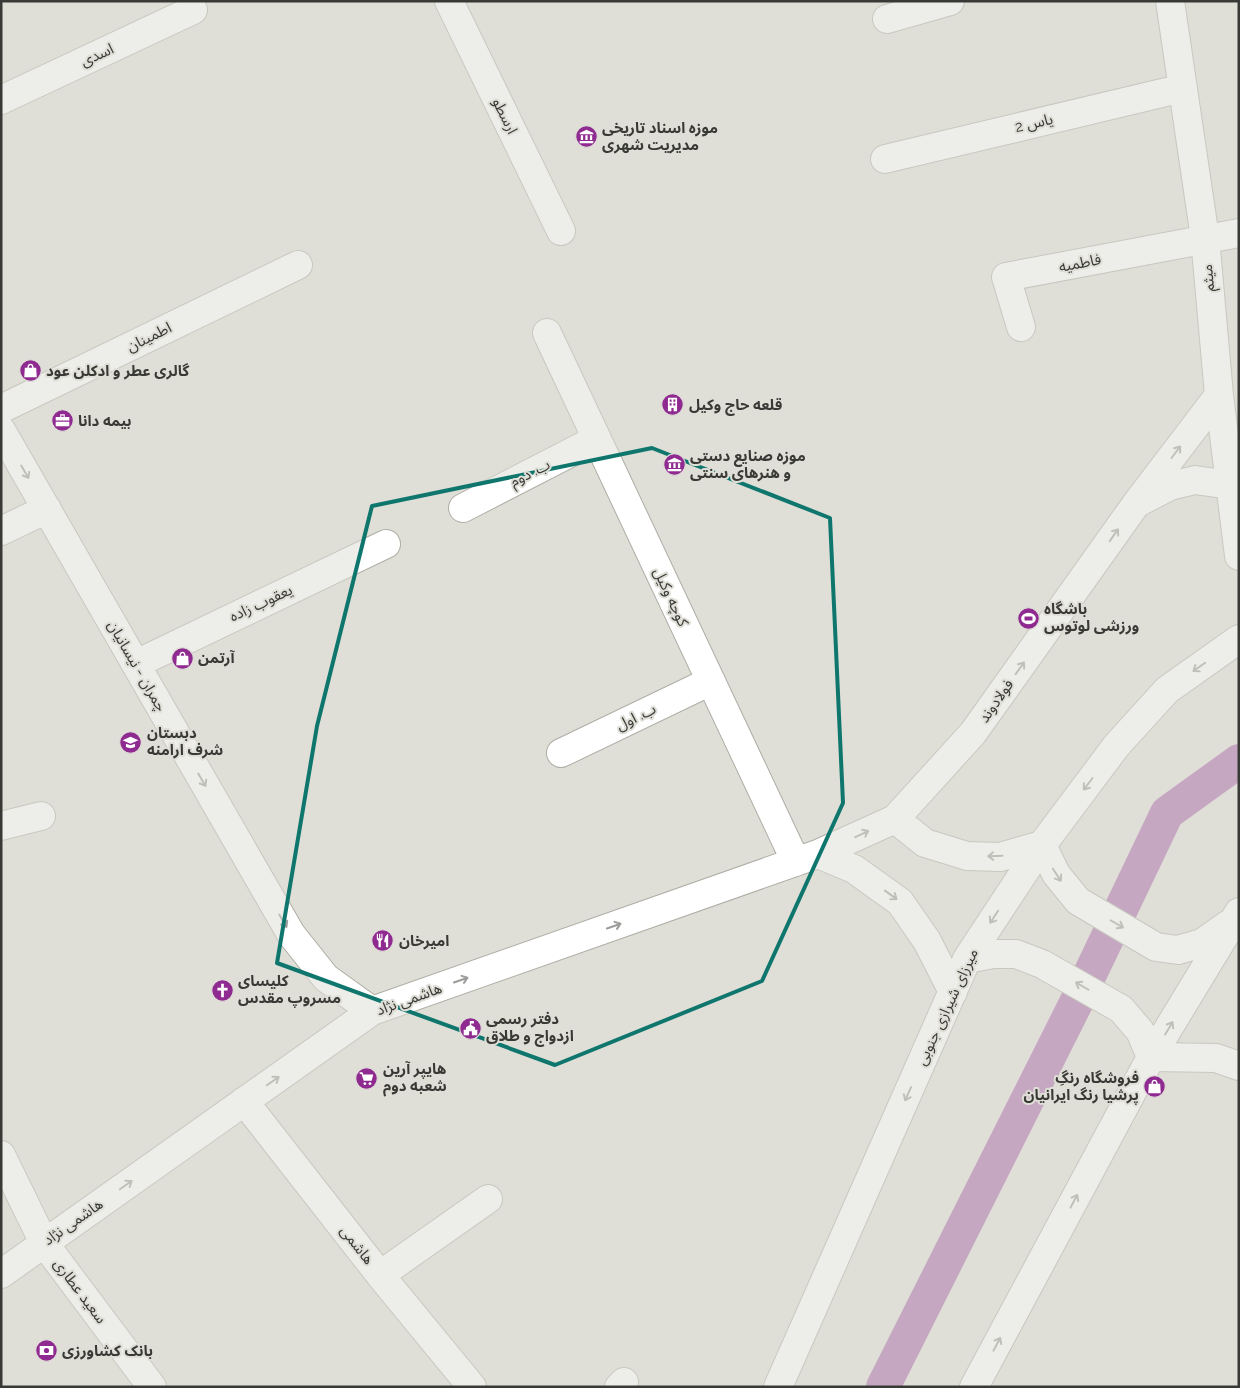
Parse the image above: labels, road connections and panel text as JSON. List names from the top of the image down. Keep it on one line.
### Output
{"streets":{"street":["اسدی","ارسطو","یاس 2","فاطمیه","میثم","اطمینان","ب. دوم","کوچه وکیل","یعقوب زاده","چمران - نیسانیان","فولادوند","ب. اول","هاشمی نژاد","میرزای شیرازی جنوبی","هاشمی","سعید عطاری"]},"crossings":[["یاس 2","میثم"],["فاطمیه","میثم"],["میثم","فولادوند"],["ب. دوم","کوچه وکیل"],["کوچه وکیل","فولادوند"],["کوچه وکیل","ب. اول"],["کوچه وکیل","هاشمی نژاد"],["یعقوب زاده","چمران - نیسانیان"],["چمران - نیسانیان","هاشمی نژاد"],["فولادوند","هاشمی نژاد"],["هاشمی نژاد","هاشمی"],["هاشمی نژاد","سعید عطاری"]],"one_way":["چمران - نیسانیان","فولادوند","هاشمی نژاد"],"places":{"museum":["موزه اسناد تاریخی مدیریت شهری","موزه صنایع دستی و هنرهای سنتی"],"shop":["گالری عطر و ادکلن عود","آرتمن","فروشگاه رنگِ پرشیا رنگ ایرانیان"],"building":["قلعه حاج وکیل"],"office":["بیمه دانا"],"sports":["باشگاه ورزشی لوتوس"],"school or university":["دبستان شرف ارامنه"],"restaurant":["امیرخان"],"church":["کلیسای مسروپ مقدس"],"public building":["دفتر رسمی ازدواج و طلاق"],"supermarket":["هایپر آرین شعبه دوم"],"bank":["بانک کشاورزی"]}}
